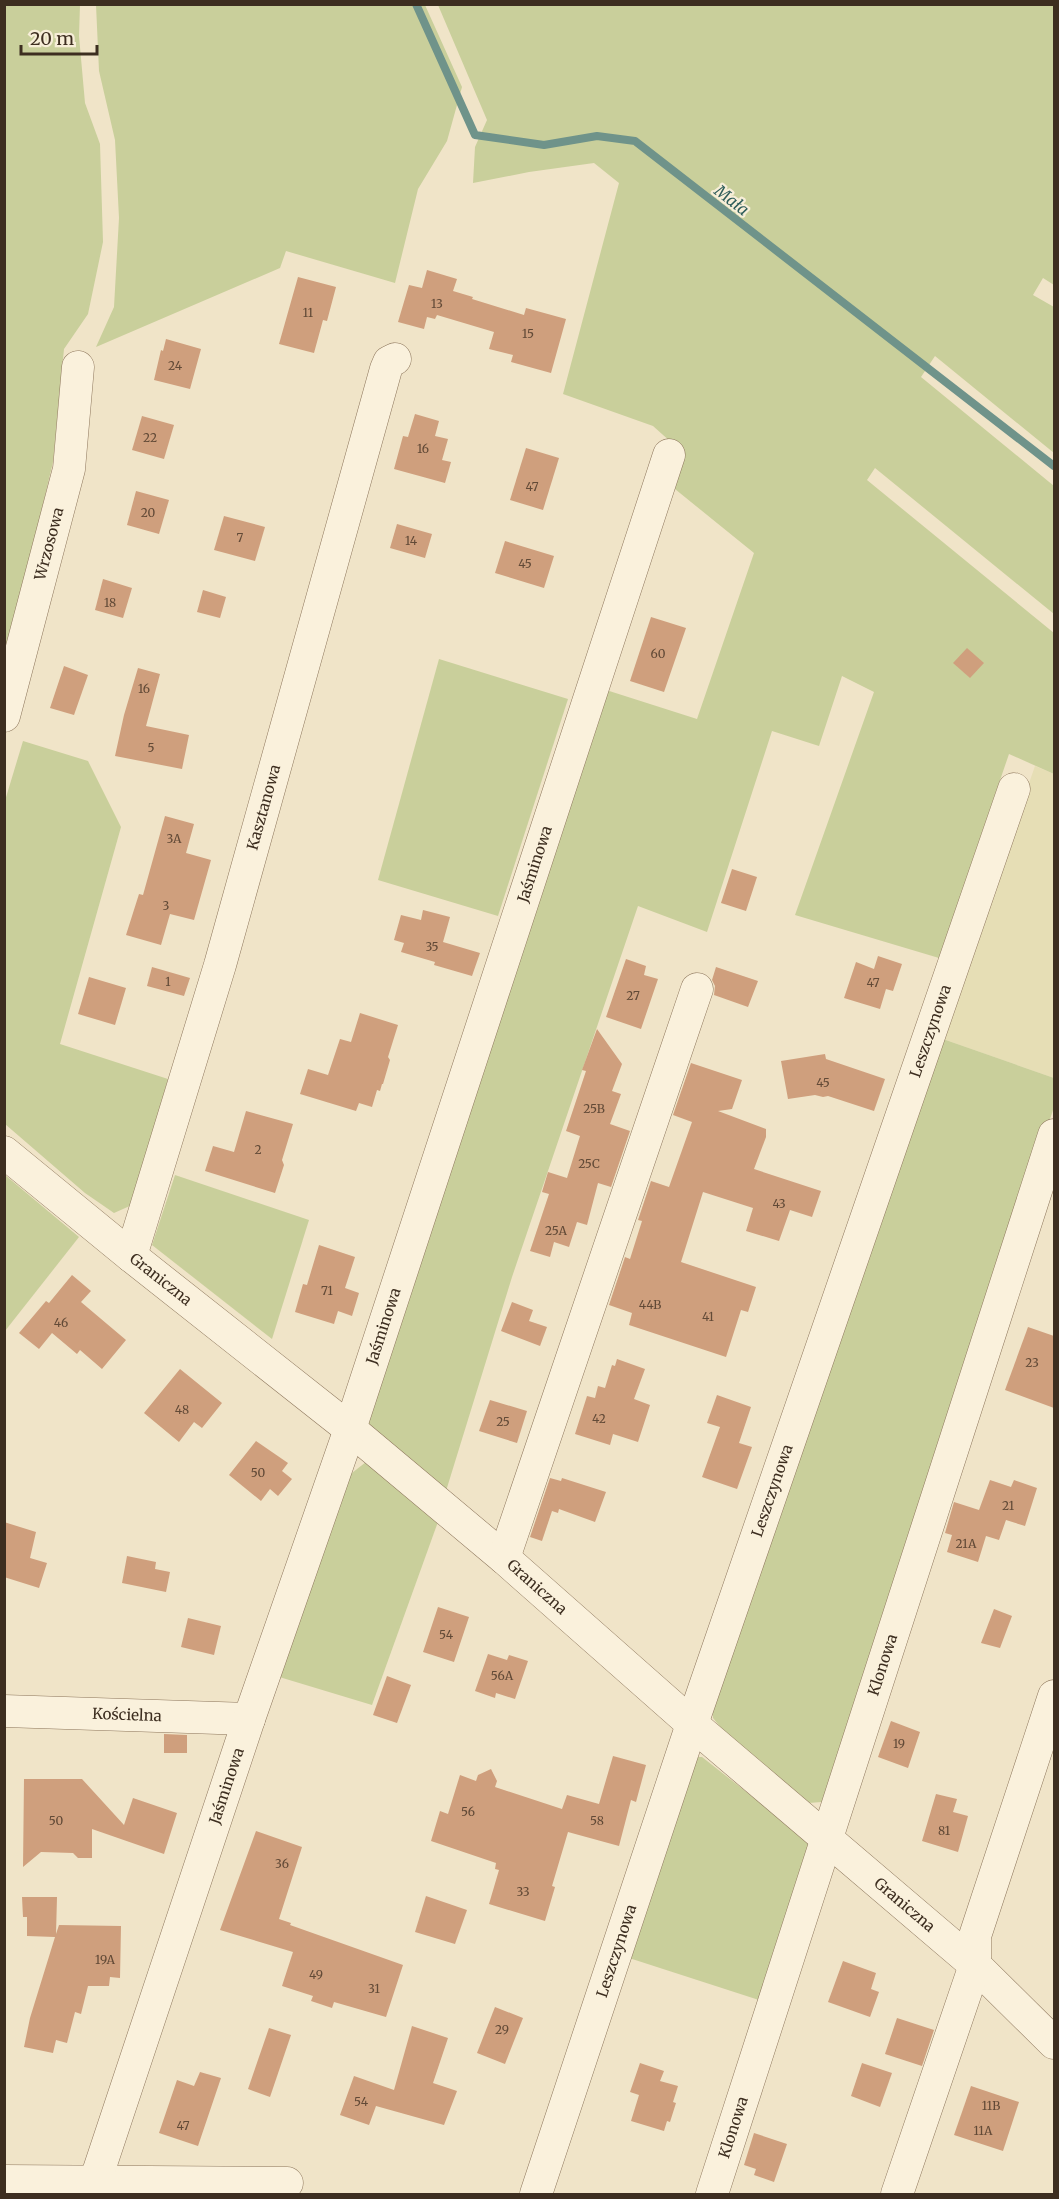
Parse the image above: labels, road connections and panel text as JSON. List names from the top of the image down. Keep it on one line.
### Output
{"streets":{"street":["Wrzosowa","Kasztanowa","Jaśminowa","Leszczynowa","Graniczna","Klonowa","Kościelna"]},"crossings":[["Kasztanowa","Graniczna"],["Jaśminowa","Graniczna"],["Jaśminowa","Kościelna"],["Leszczynowa","Graniczna"],["Graniczna","Klonowa"]],"water":["Mała"],"house_numbers":["13","11","15","24","22","16","47","20","7","14","45","18","60","16","5","3A","3","35","1","47","27","45","25B","2","25C","43","25A","71","44B","41","46","23","48","42","25","50","21","21A","54","56A","19","56","50","58","81","36","33","19A","49","31","29","54","11B","47","11A"],"scale_bar":"20 m"}
